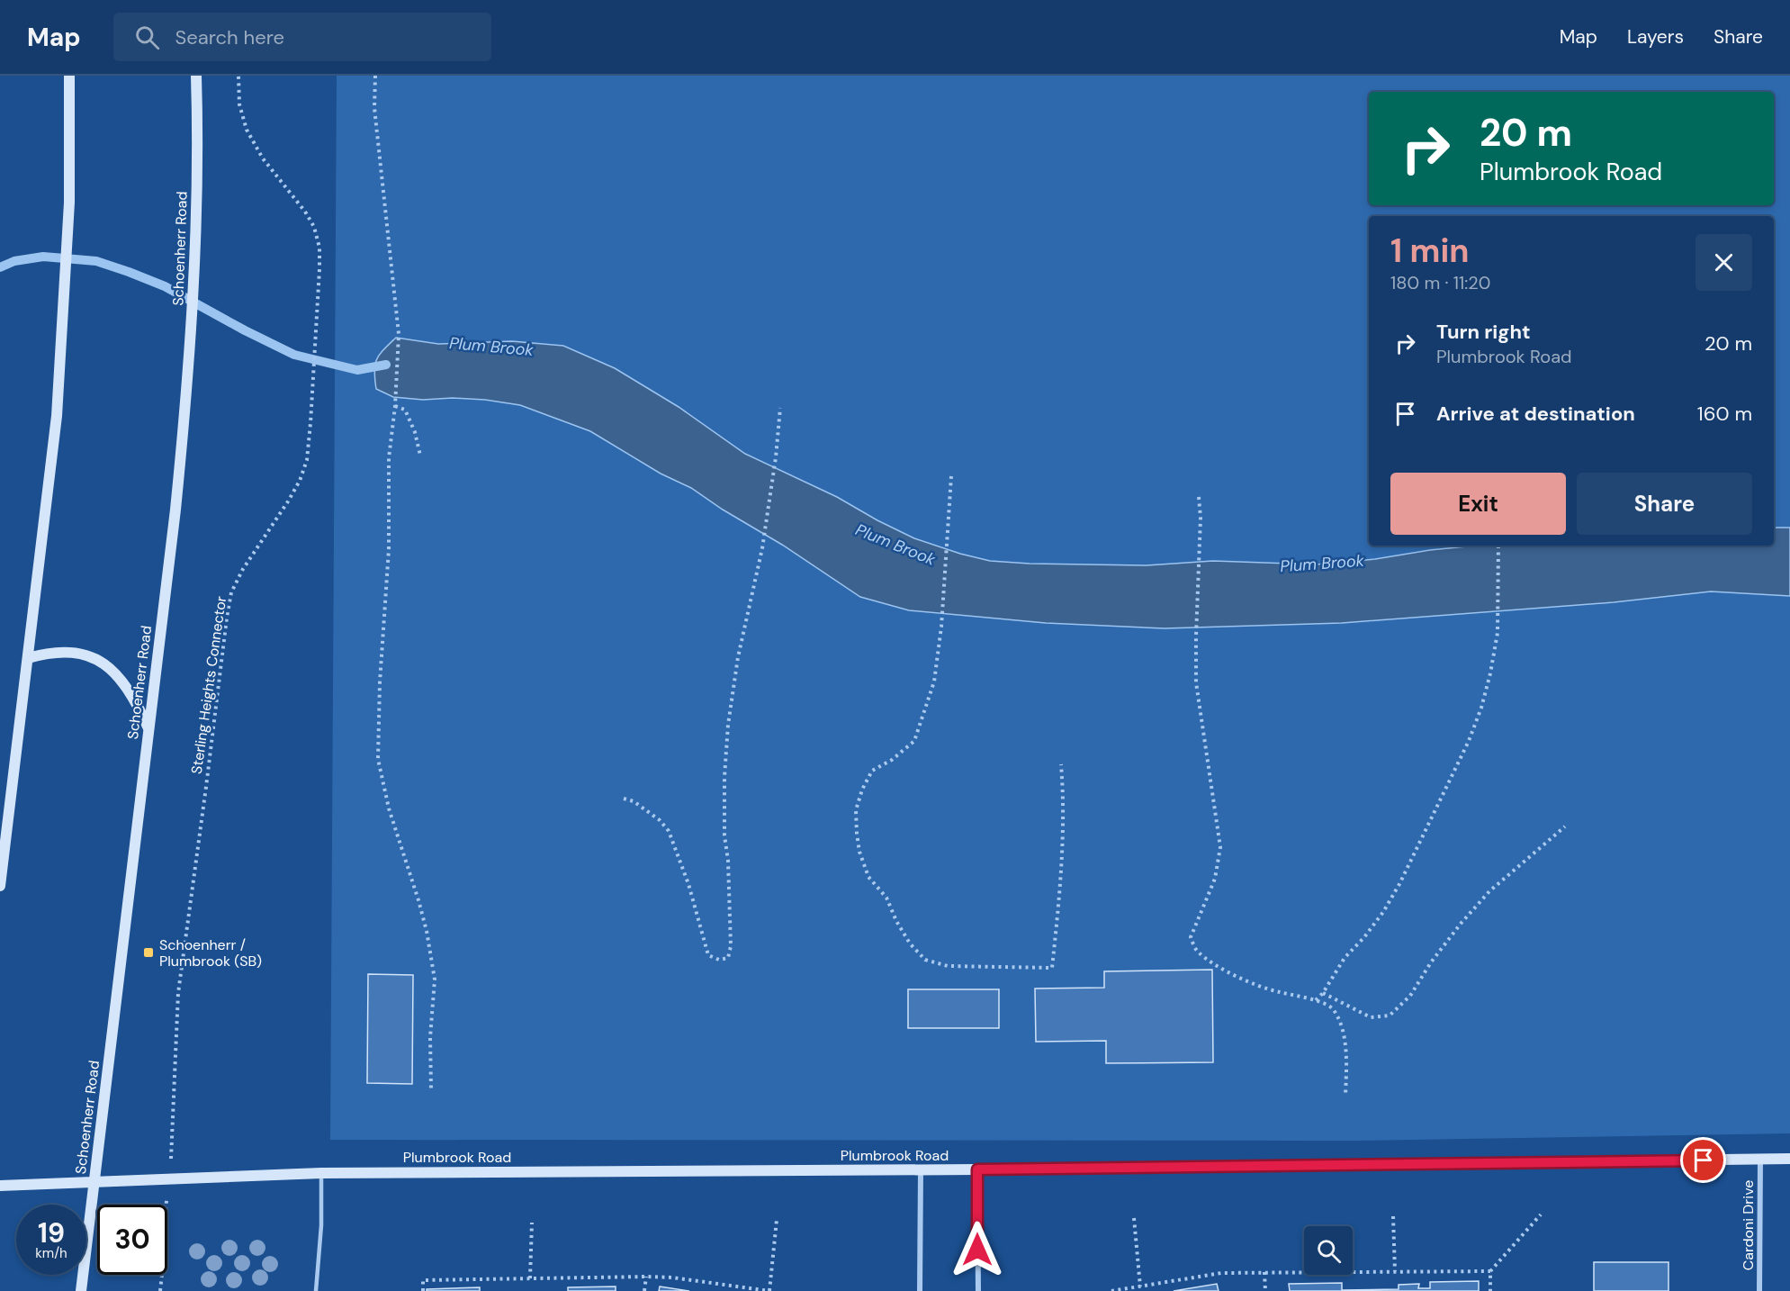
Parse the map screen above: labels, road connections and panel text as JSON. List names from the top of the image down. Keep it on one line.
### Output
{"streets":{"main road":["Schoenherr Road","Plumbrook Road"],"street":["Cardoni Drive"],"path":["Sterling Heights Connector"]},"crossings":[["Schoenherr Road","Plumbrook Road"],["Plumbrook Road","Cardoni Drive"]],"water":["Plum Brook"],"places":{"transit":["Schoenherr / Plumbrook (SB)"]},"page":{"header":"Map","search":"Search here","nav":["Map","Layers","Share"],"turn":["20 m","Plumbrook Road"],"heading":["1 min","180 m · 11:20"],"list":[{"name":"Turn right","note":"Plumbrook Road","value":"20 m"},{"name":"Arrive at destination","value":"160 m"}],"buttons":["Exit","Share"],"speed":"19 km/h","limit":"30"}}
